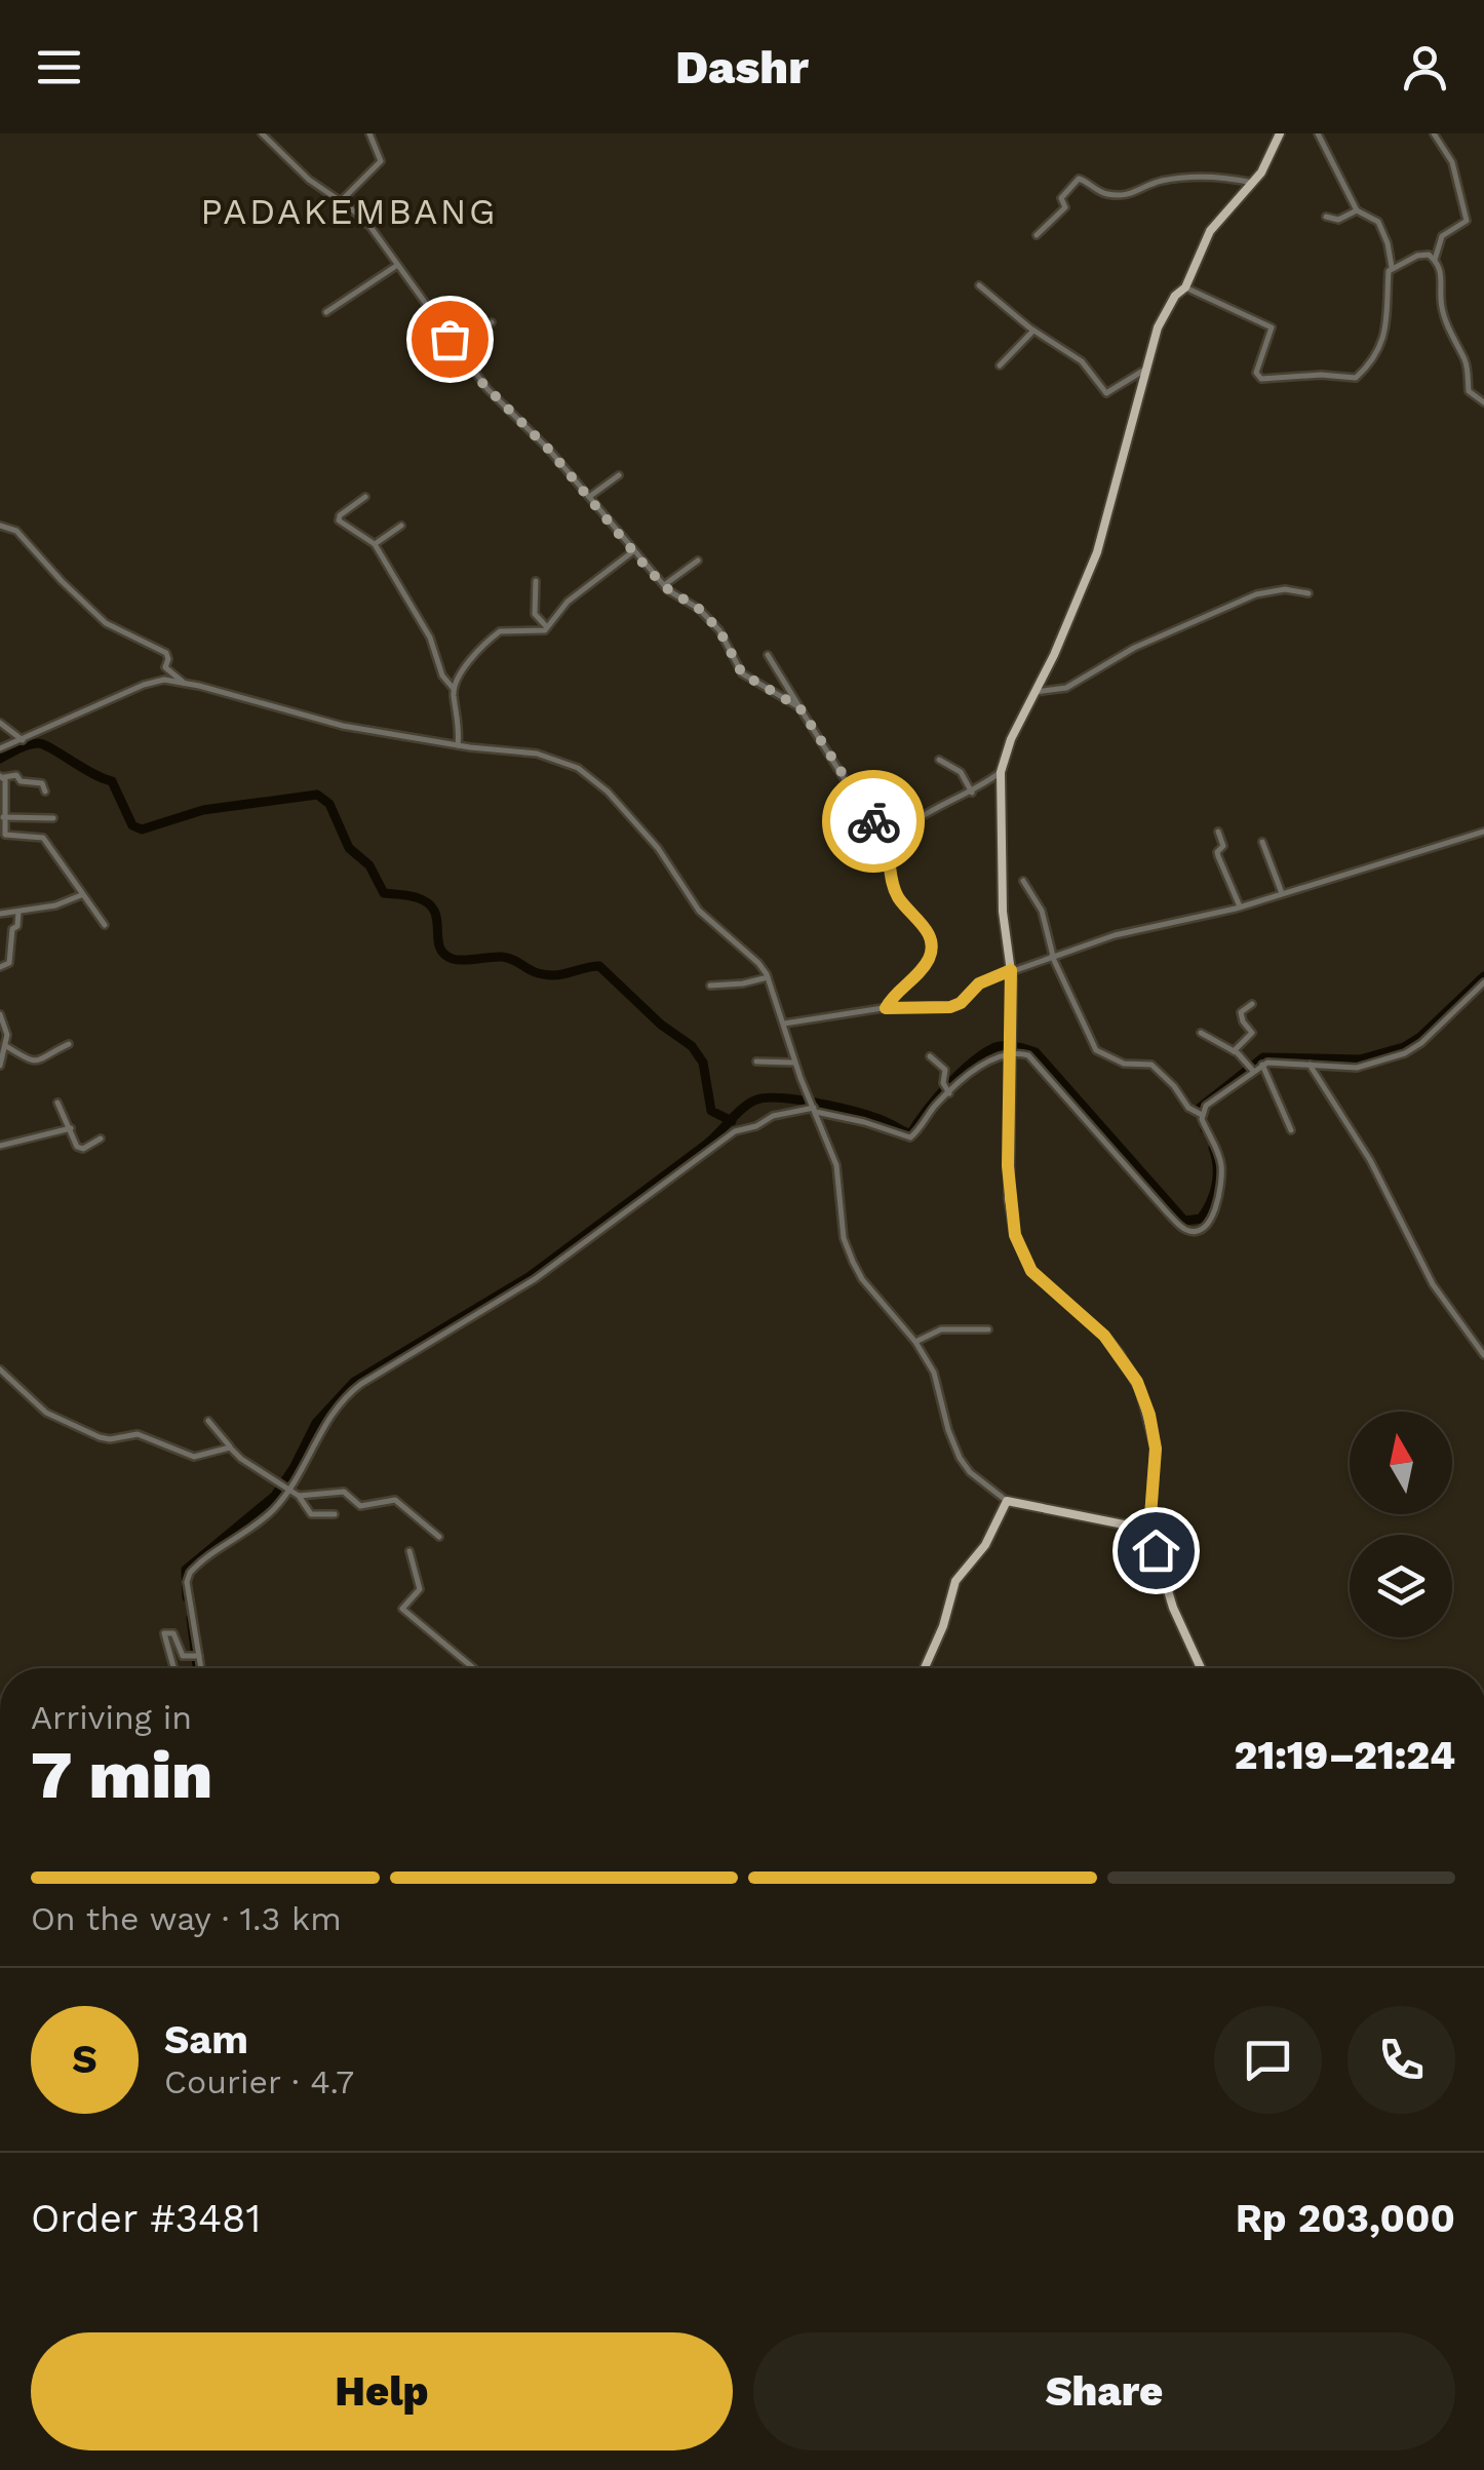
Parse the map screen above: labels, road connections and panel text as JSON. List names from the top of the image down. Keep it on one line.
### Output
{"districts":["PADAKEMBANG"],"north":"top","page":{"header":"Dashr","heading":["7 min","Arriving in","21:19–21:24"],"panel":["Sam","Courier · 4.7","Order #3481","Rp 203,000"],"bar":"On the way · 1.3 km","round":"S","buttons":["Help","Share"]}}
